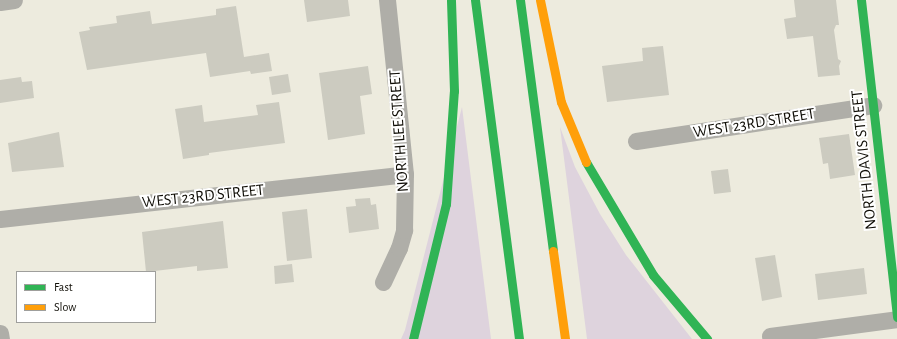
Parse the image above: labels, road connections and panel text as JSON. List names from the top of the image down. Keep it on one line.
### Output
{"streets":{"main road":["NORTH DAVIS STREET"],"street":["WEST 23RD STREET","NORTH LEE STREET"]},"crossings":[["WEST 23RD STREET","NORTH LEE STREET"],["WEST 23RD STREET","NORTH DAVIS STREET"]],"legend":["Fast","Slow"]}
